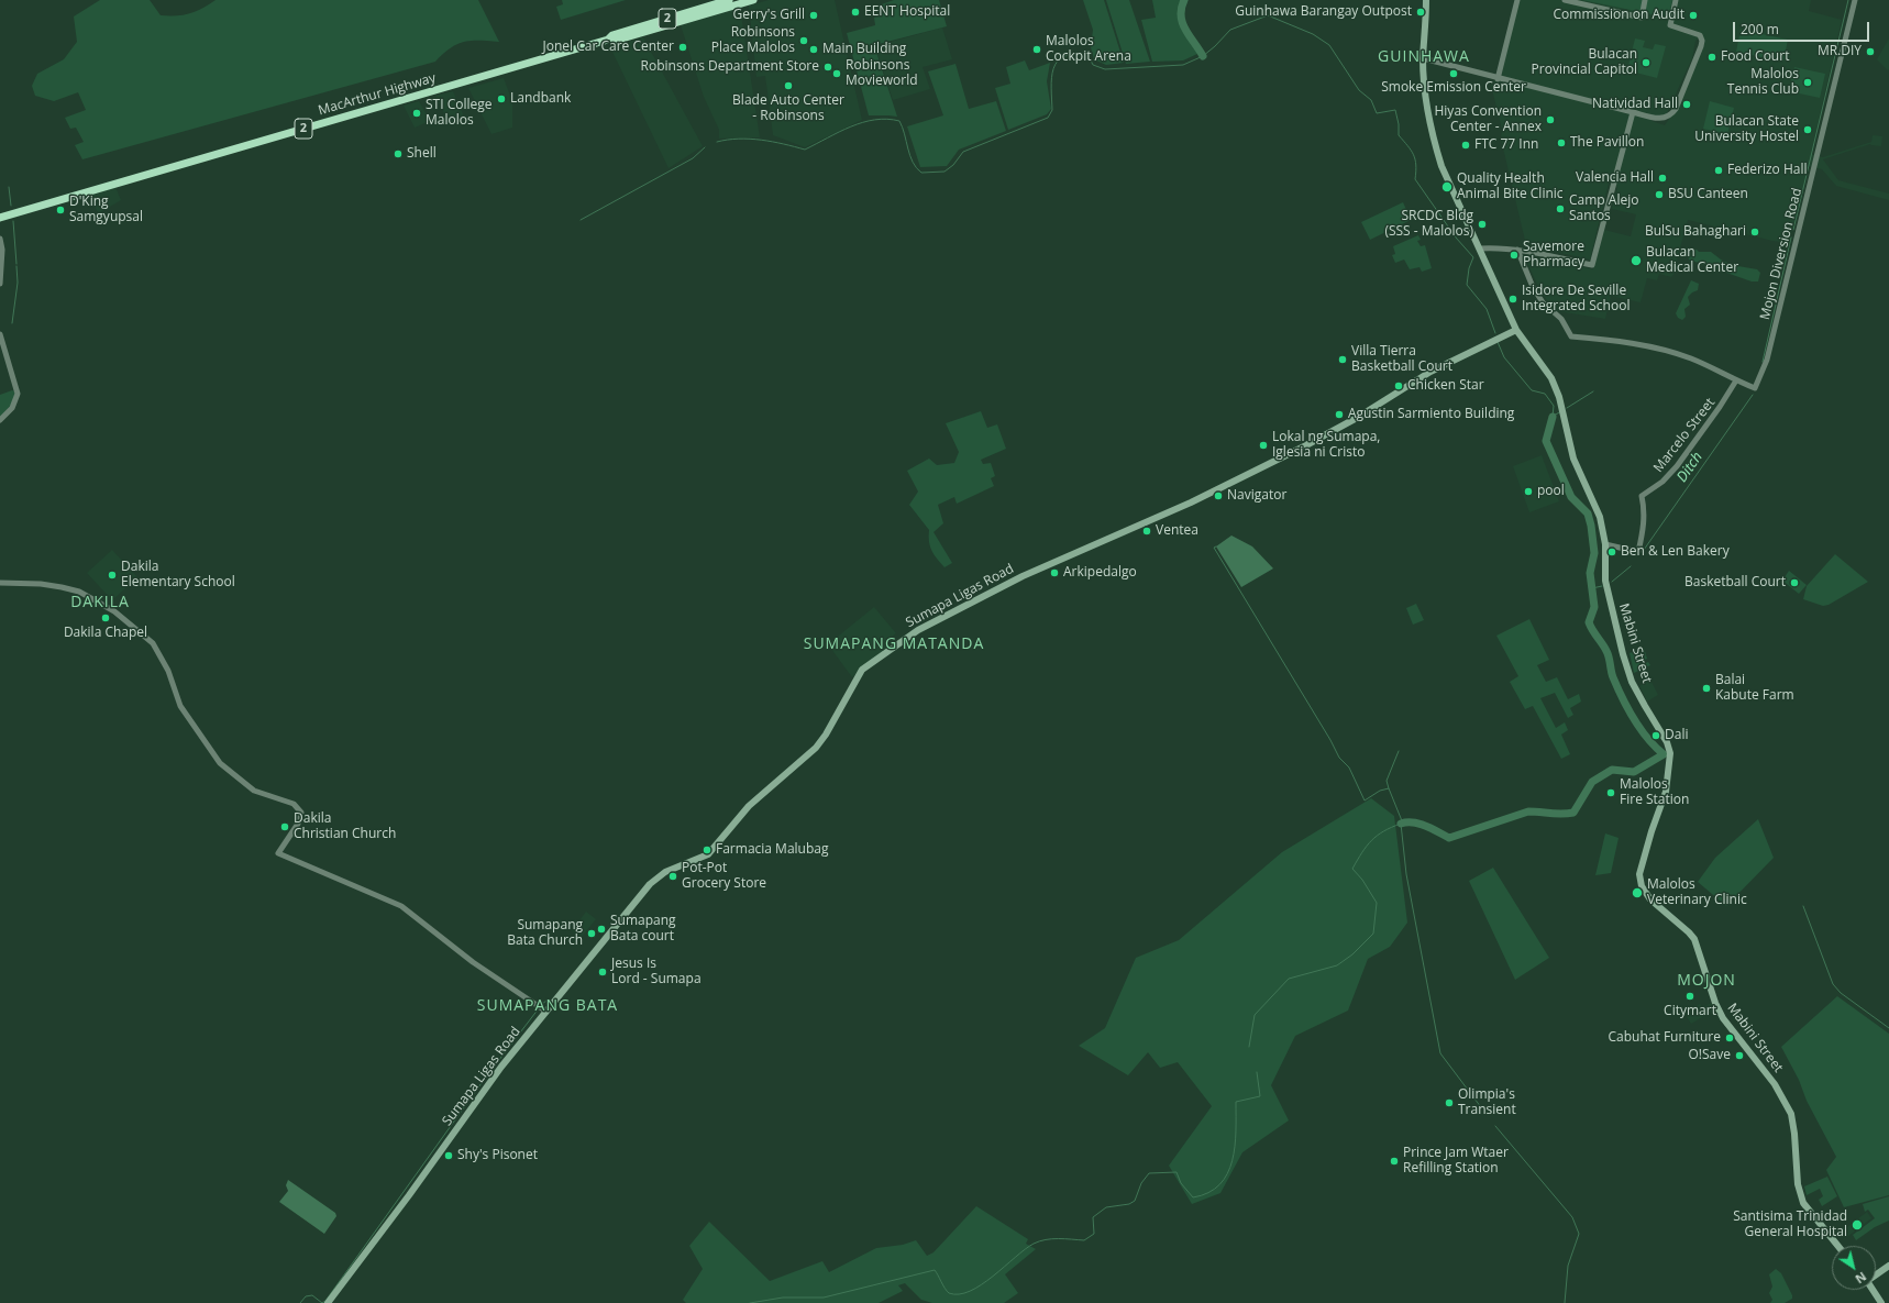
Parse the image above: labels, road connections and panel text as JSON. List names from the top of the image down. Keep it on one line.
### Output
{"streets":{"highway":["2","MacArthur Highway"],"main road":["Sumapa Ligas Road","Mabini Street"],"street":["Mojon Diversion Road","Marcelo Street"]},"crossings":[["Mojon Diversion Road","Marcelo Street"],["Marcelo Street","Mabini Street"],["Sumapa Ligas Road","Mabini Street"]],"districts":["GUINHAWA","DAKILA","SUMAPANG MATANDA","MOJON","SUMAPANG BATA"],"water":["Ditch"],"places":["EENT Hospital","Guinhawa Barangay Outpost","Gerry's Grill","Commission on Audit","Robinsons Place Malolos","Jonel Car Care Center","Main Building","Malolos Cockpit Arena","MR.DIY","Food Court","Bulacan Provincial Capitol","Robinsons Department Store","Robinsons Movieworld","Smoke Emission Center","Malolos Tennis Club","Blade Auto Center - Robinsons","Landbank","Natividad Hall","STI College Malolos","Hiyas Convention Center - Annex","Bulacan State University Hostel","The Pavillon","FTC 77 Inn","Shell","Federizo Hall","Valencia Hall","Quality Health Animal Bite Clinic","BSU Canteen","Camp Alejo Santos","D'King Samgyupsal","SRCDC Bldg (SSS - Malolos)","BulSu Bahaghari","Savemore Pharmacy","Bulacan Medical Center","Isidore De Seville Integrated School","Villa Tierra Basketball Court","Chicken Star","Agustin Sarmiento Building","Lokal ng Sumapa, Iglesia ni Cristo","pool","Navigator","Ventea","Ben & Len Bakery","Arkipedalgo","Dakila Elementary School","Basketball Court","Dakila Chapel","Balai Kabute Farm","Dali","Malolos Fire Station","Dakila Christian Church","Farmacia Malubag","Pot-Pot Grocery Store","Malolos Veterinary Clinic","Sumapang Bata court","Sumapang Bata Church","Jesus Is Lord - Sumapa","Citymart","Cabuhat Furniture","O!Save","Olimpia's Transient","Shy's Pisonet","Prince Jam Wtaer Refilling Station","Santisima Trinidad General Hospital"],"scale_bar":"200 m","north":"bottom right"}
